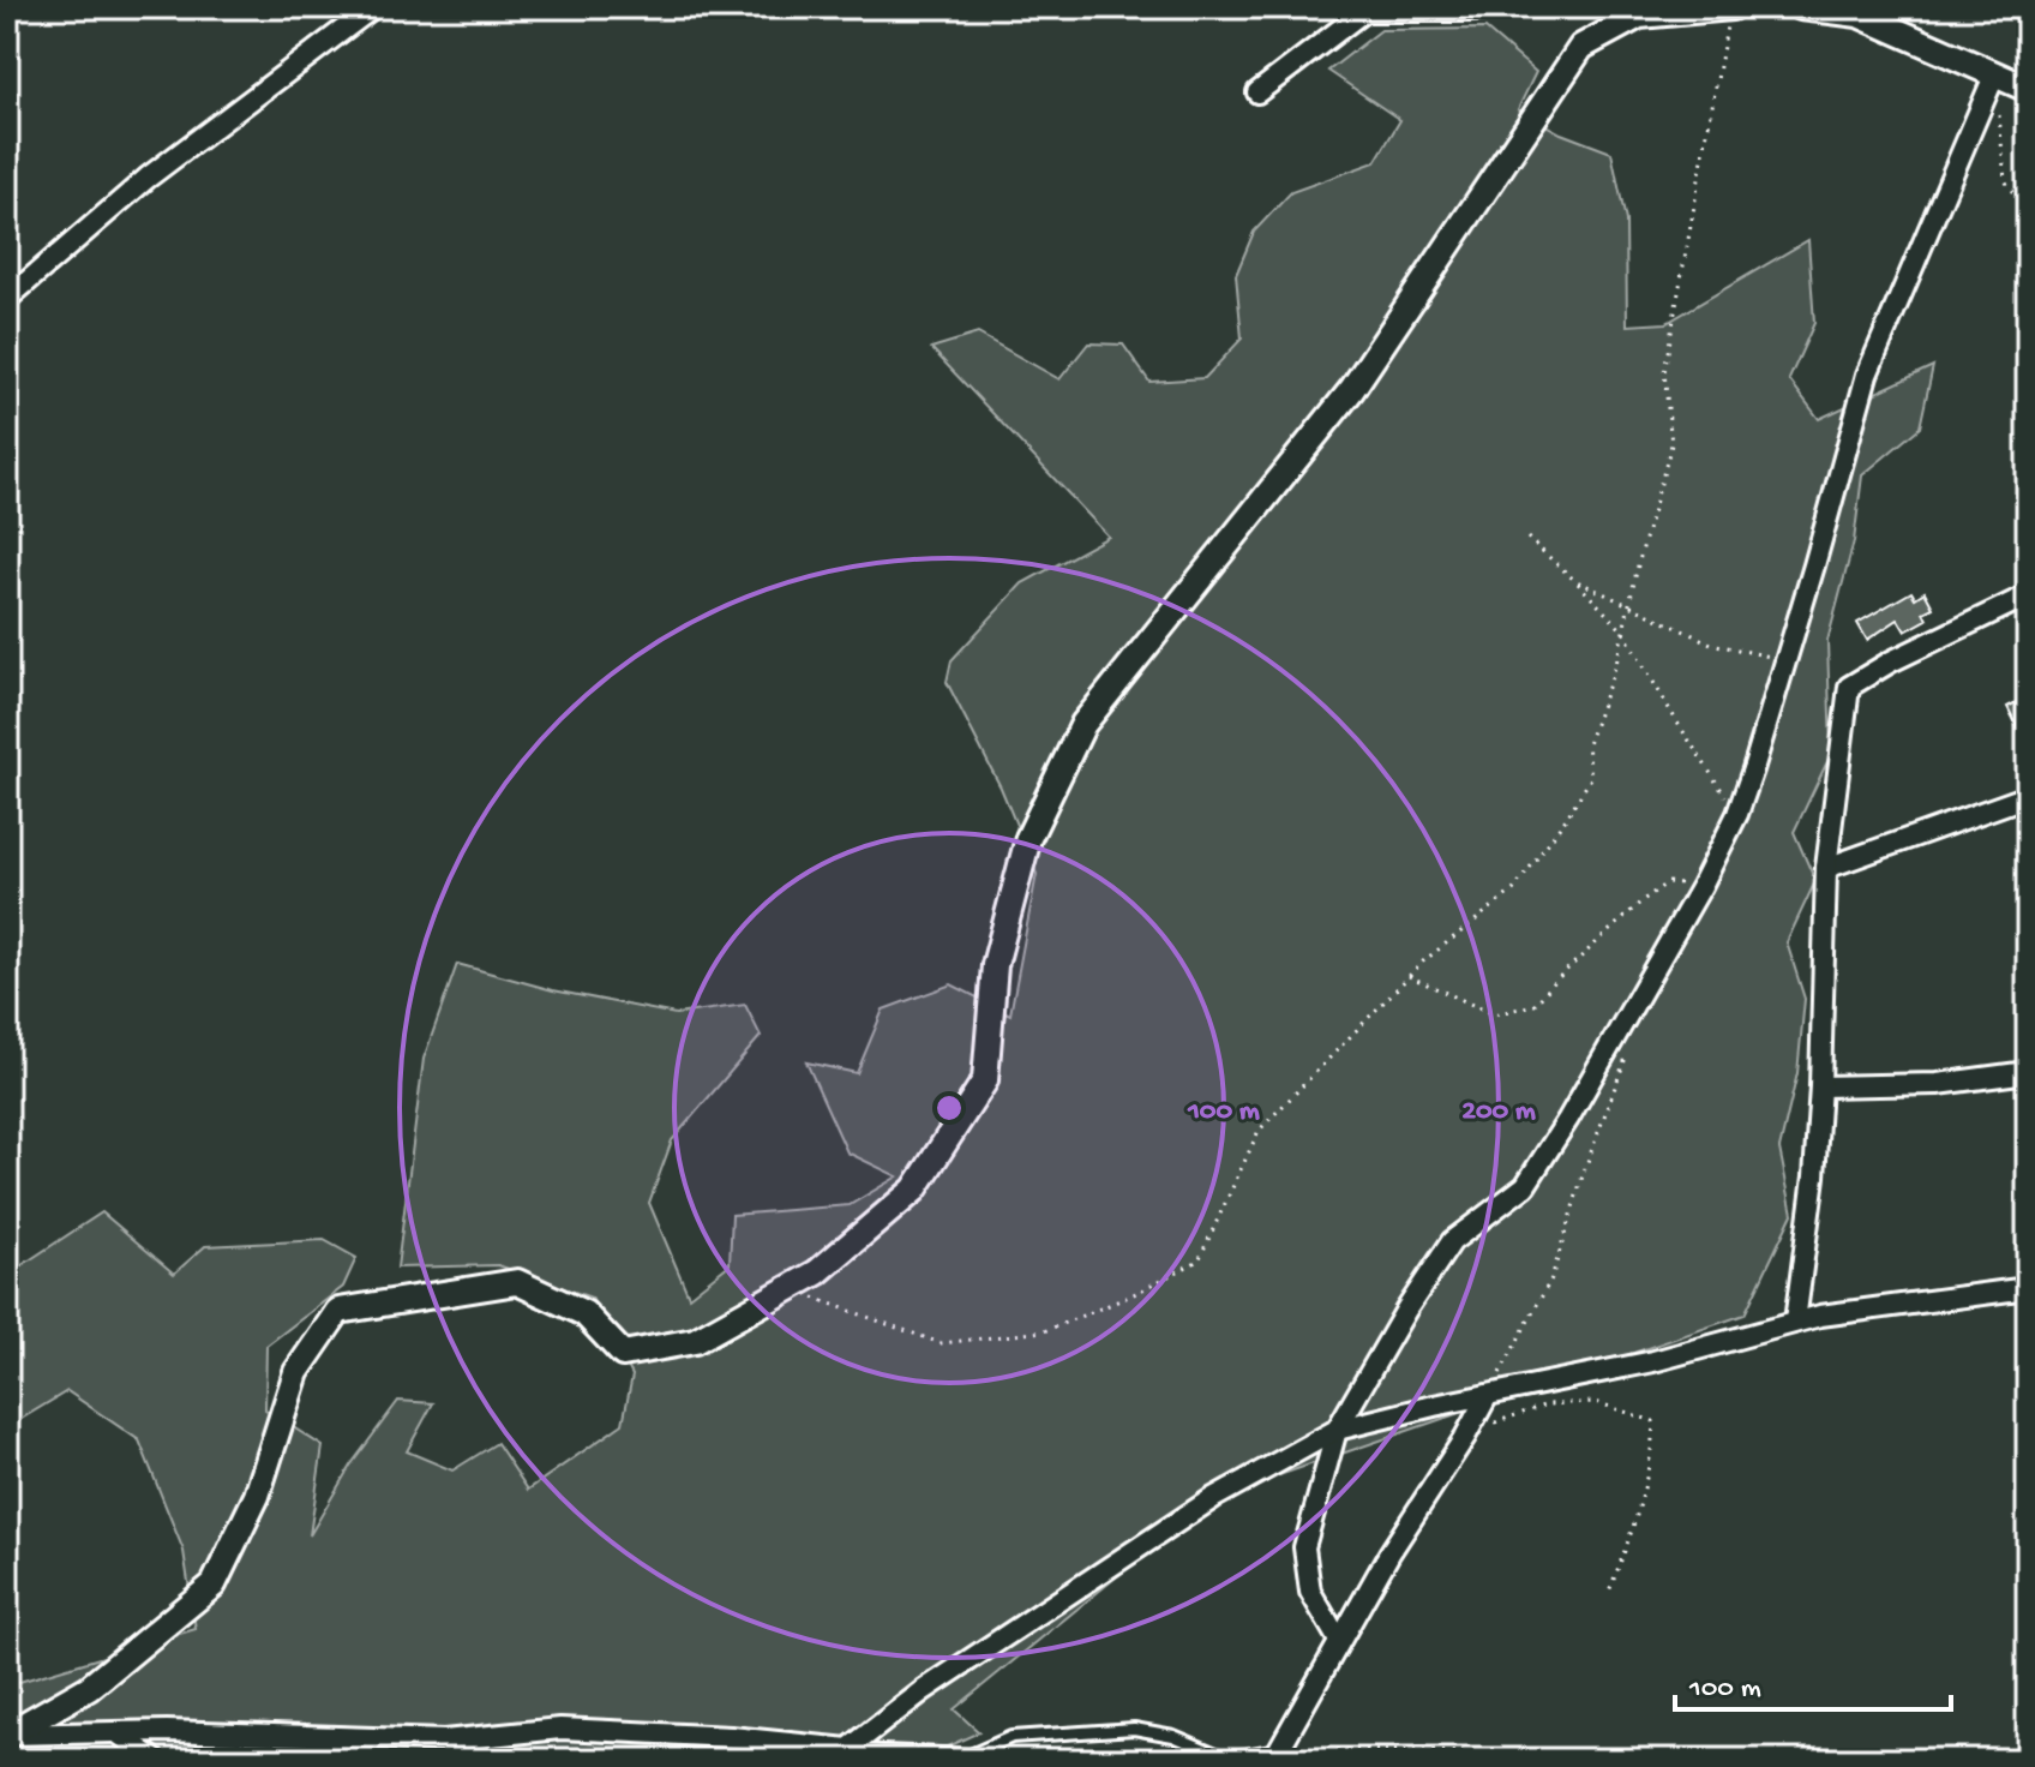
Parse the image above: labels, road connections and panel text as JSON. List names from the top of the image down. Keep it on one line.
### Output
{"scale_bar":"100 m","rings":["100 m","200 m"]}
